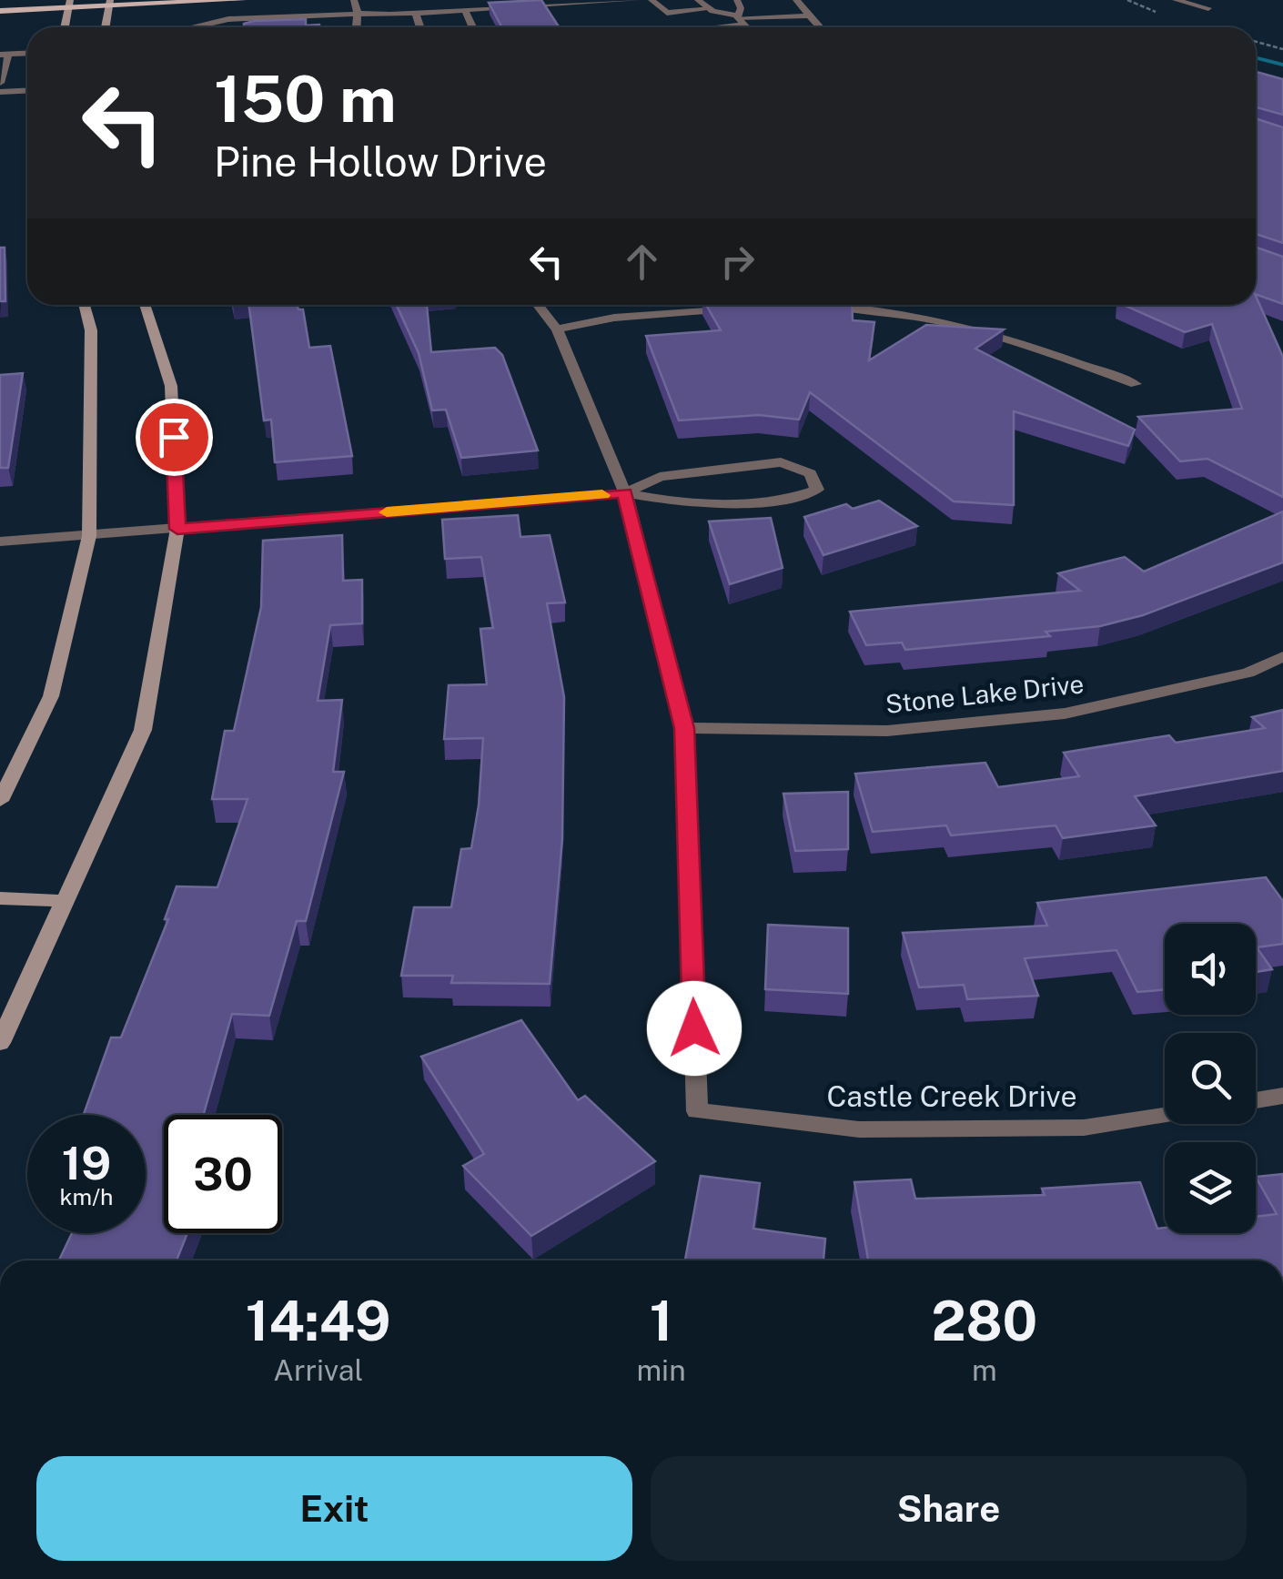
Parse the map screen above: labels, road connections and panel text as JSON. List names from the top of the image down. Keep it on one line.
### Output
{"streets":{"street":["Stone Lake Drive","Castle Creek Drive"]},"crossings":[["Stone Lake Drive","Castle Creek Drive"]],"page":{"turn":["150 m","Pine Hollow Drive"],"speed":"19 km/h","limit":"30","eta":["14:49","Arrival","1","min","280","m"],"buttons":["Exit","Share"]}}
